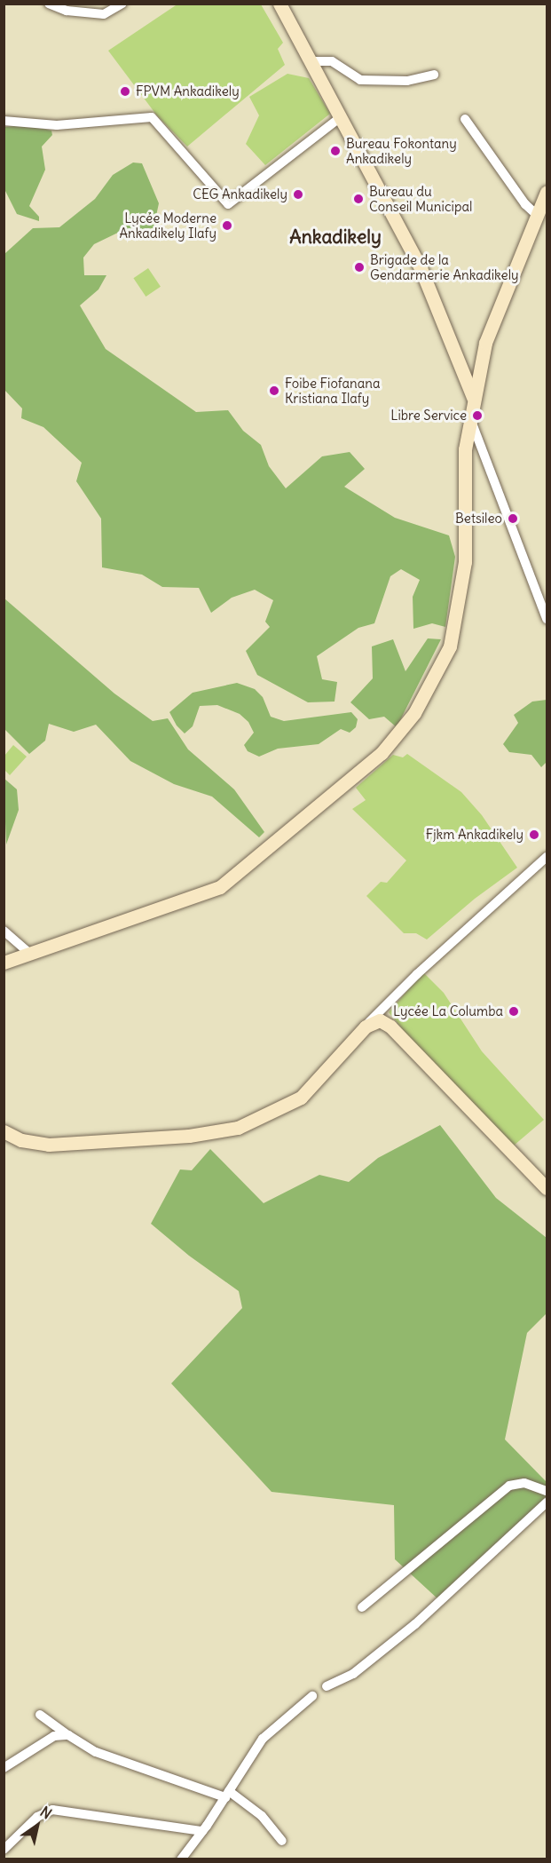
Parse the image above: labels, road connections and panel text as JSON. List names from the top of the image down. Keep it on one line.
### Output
{"districts":["Ankadikely"],"places":["FPVM Ankadikely","Bureau Fokontany Ankadikely","CEG Ankadikely","Bureau du Conseil Municipal","Lycée Moderne Ankadikely Ilafy","Brigade de la Gendarmerie Ankadikely","Foibe Fiofanana Kristiana Ilafy","Libre Service","Betsileo","Fjkm Ankadikely","Lycée La Columba"],"north":"top right"}
